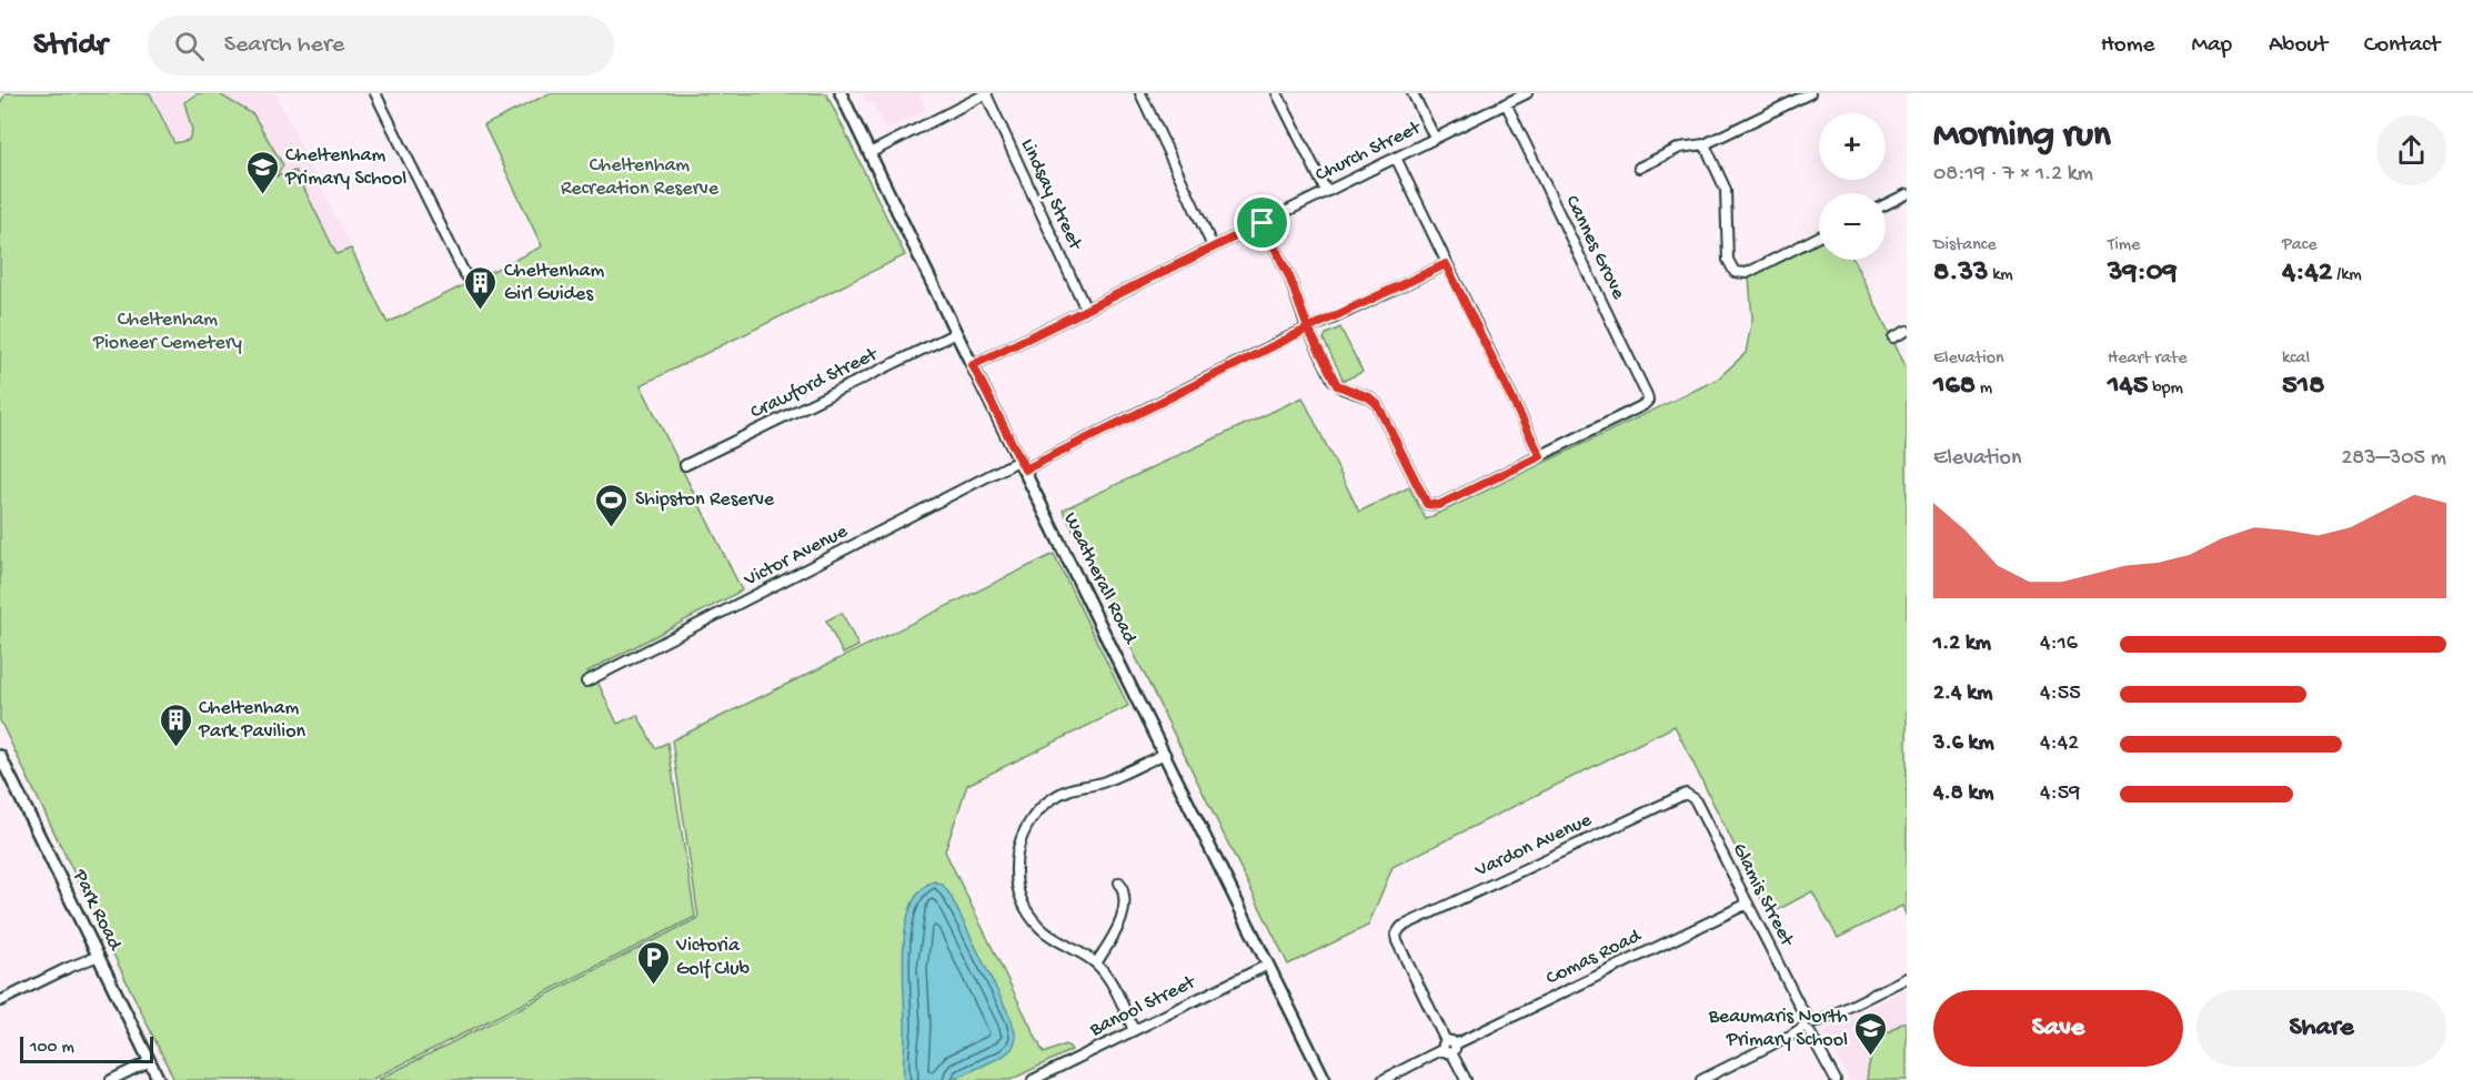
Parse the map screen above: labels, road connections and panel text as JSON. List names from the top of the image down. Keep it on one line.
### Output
{"streets":{"street":["Church Street","Lindsay Street","Cannes Grove","Crawford Street","Victor Avenue","Weatherall Road","Vardon Avenue","Glamis Street","Park Road","Comas Road","Banool Street"]},"crossings":[["Church Street","Lindsay Street"],["Church Street","Cannes Grove"],["Church Street","Weatherall Road"],["Crawford Street","Weatherall Road"],["Victor Avenue","Weatherall Road"],["Weatherall Road","Banool Street"],["Vardon Avenue","Glamis Street"],["Vardon Avenue","Comas Road"],["Glamis Street","Comas Road"]],"parks":["Cheltenham Recreation Reserve","Cheltenham Pioneer Cemetery"],"places":{"school or university":["Cheltenham Primary School","Beaumaris North Primary School"],"building":["Cheltenham Girl Guides","Cheltenham Park Pavilion"],"sports":["Shipston Reserve"],"parking":["Victoria Golf Club"]},"scale_bar":"100 m","page":{"header":"Stridr","search":"Search here","nav":["Home","Map","About","Contact"],"heading":["Morning run","08:19 · 7 × 1.2 km"],"map_buttons":["+","−"],"stats":[["Distance","8.33 km"],["Time","39:09"],["Pace","4:42 /km"],["Elevation","168 m"],["Heart rate","145 bpm"],["kcal","518"]],"chart":["Elevation","283–305 m"],"list":[{"name":"1.2 km","note":"4:16"},{"name":"2.4 km","note":"4:55"},{"name":"3.6 km","note":"4:42"},{"name":"4.8 km","note":"4:59"}],"buttons":["Save","Share"],"scale":"100 m"}}
